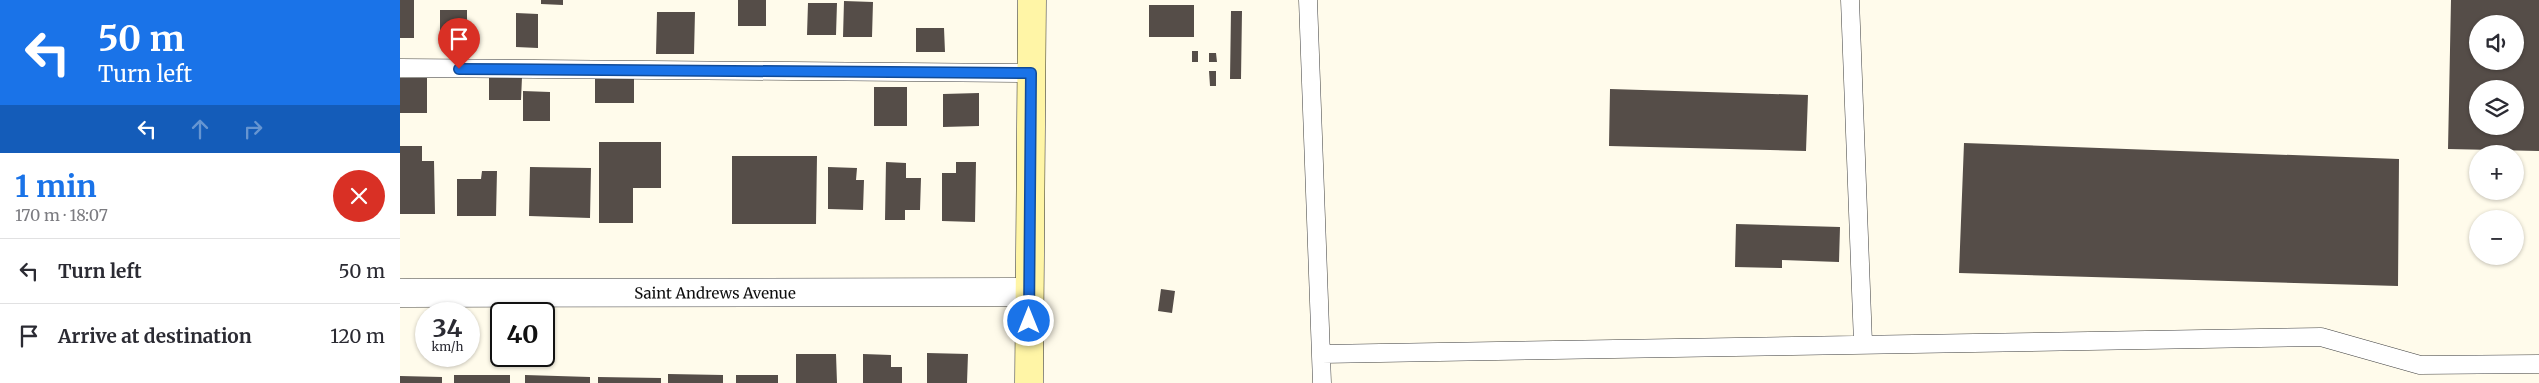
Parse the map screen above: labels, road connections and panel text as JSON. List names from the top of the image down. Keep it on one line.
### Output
{"streets":{"street":["Saint Andrews Avenue"]},"page":{"turn":["50 m","Turn left"],"map_buttons":["+","−"],"heading":["1 min","170 m · 18:07"],"list":[{"name":"Turn left","value":"50 m"},{"name":"Arrive at destination","value":"120 m"}],"speed":"34 km/h","limit":"40"}}
